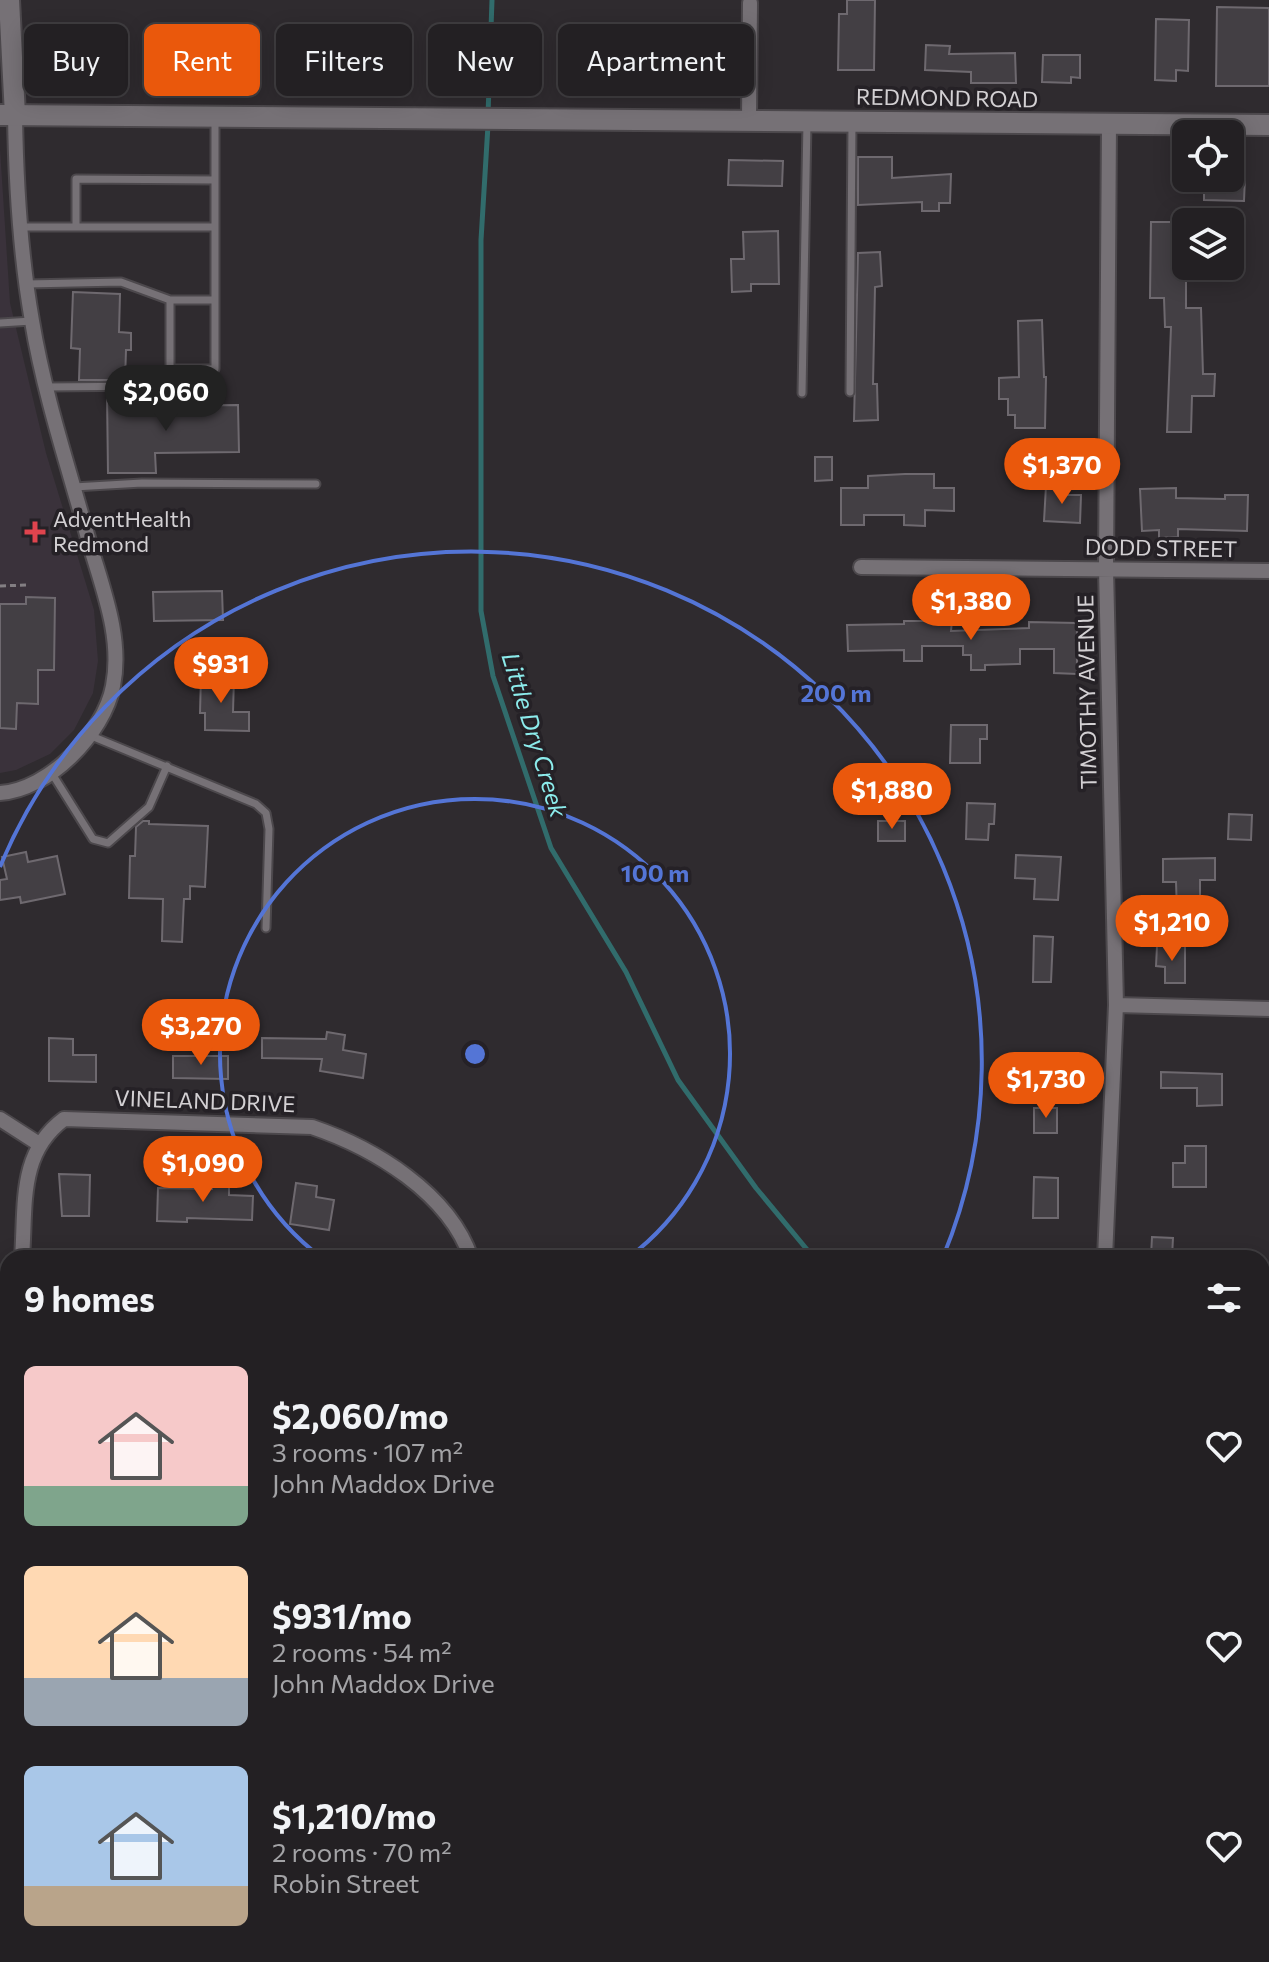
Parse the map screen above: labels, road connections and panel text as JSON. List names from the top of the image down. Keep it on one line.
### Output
{"streets":{"street":["REDMOND ROAD","DODD STREET","TIMOTHY AVENUE","VINELAND DRIVE"]},"crossings":[["REDMOND ROAD","TIMOTHY AVENUE"],["DODD STREET","TIMOTHY AVENUE"]],"water":["Little Dry Creek"],"places":{"health":["AdventHealth Redmond"]},"page":{"chip":["Buy","Rent","Filters","New","Apartment"],"price":["$2,060","$1,370","$1,380","$931","$1,880","$1,210","$3,270","$1,730","$1,090"],"heading":"9 homes","list":[{"name":"$2,060/mo","note":"3 rooms · 107 m² · John Maddox Drive"},{"name":"$931/mo","note":"2 rooms · 54 m² · John Maddox Drive"},{"name":"$1,210/mo","note":"2 rooms · 70 m² · Robin Street"}]},"rings":["200 m","100 m"]}
